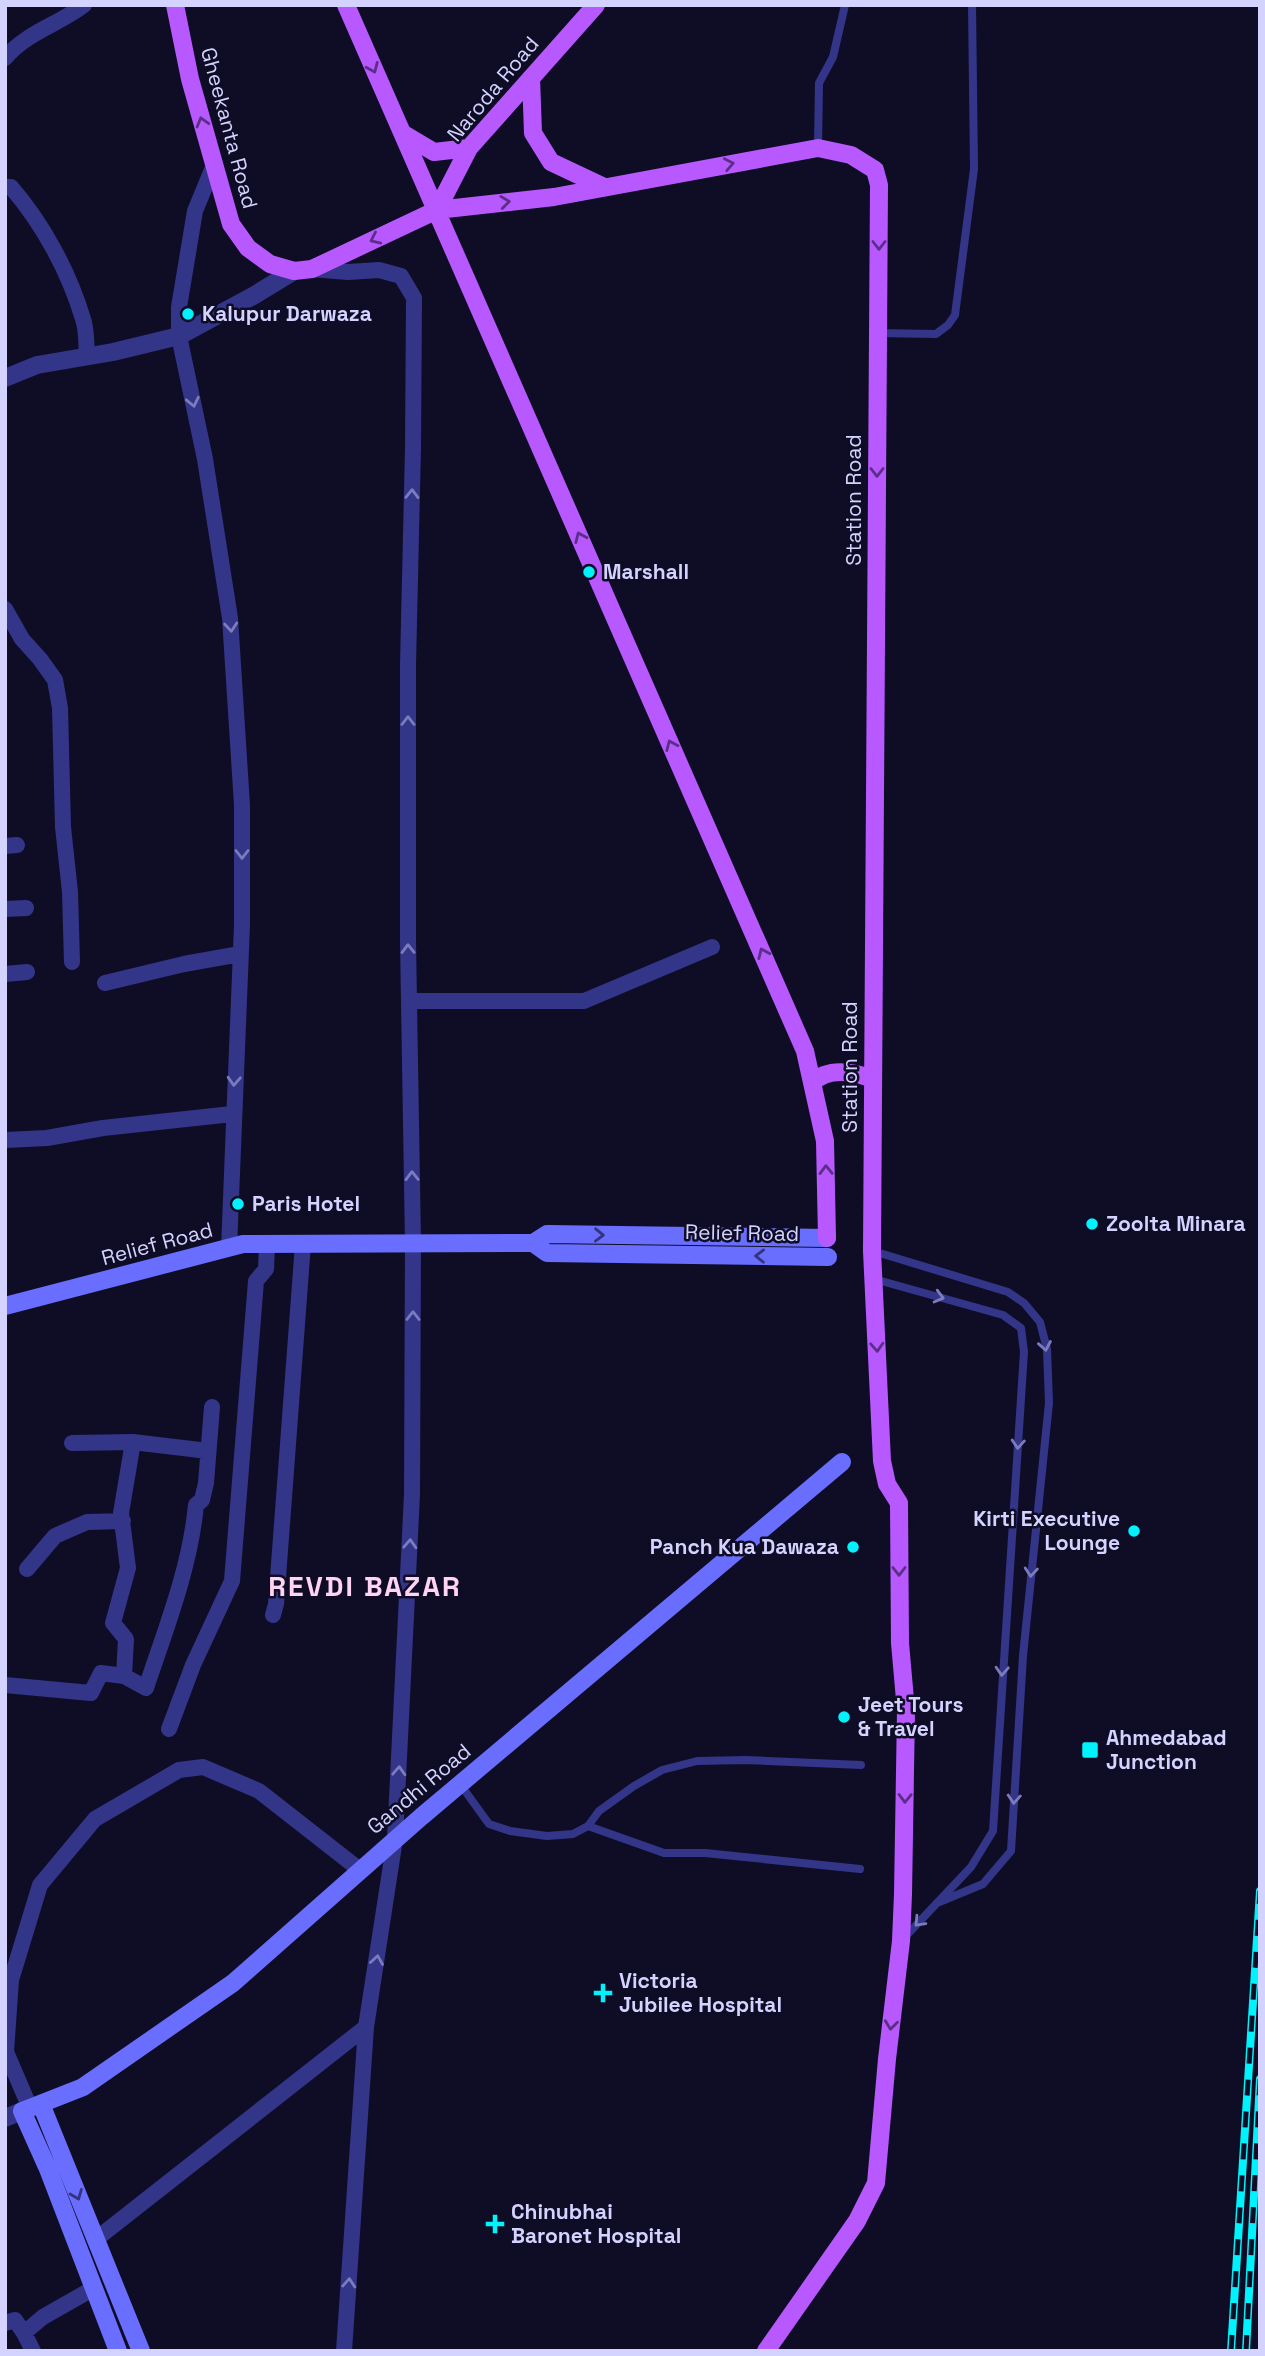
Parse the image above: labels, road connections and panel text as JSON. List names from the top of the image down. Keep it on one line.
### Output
{"streets":{"main road":["Naroda Road","Gheekanta Road","Station Road","Relief Road","Gandhi Road"]},"crossings":[["Naroda Road","Gheekanta Road"],["Naroda Road","Station Road"],["Gheekanta Road","Station Road"],["Station Road","Relief Road"]],"districts":["REVDI BAZAR"],"places":{"other":["Kalupur Darwaza","Marshall","Paris Hotel","Zoolta Minara","Kirti Executive Lounge","Panch Kua Dawaza","Jeet Tours & Travel"],"transit":["Ahmedabad Junction"],"health":["Victoria Jubilee Hospital","Chinubhai Baronet Hospital"]}}
